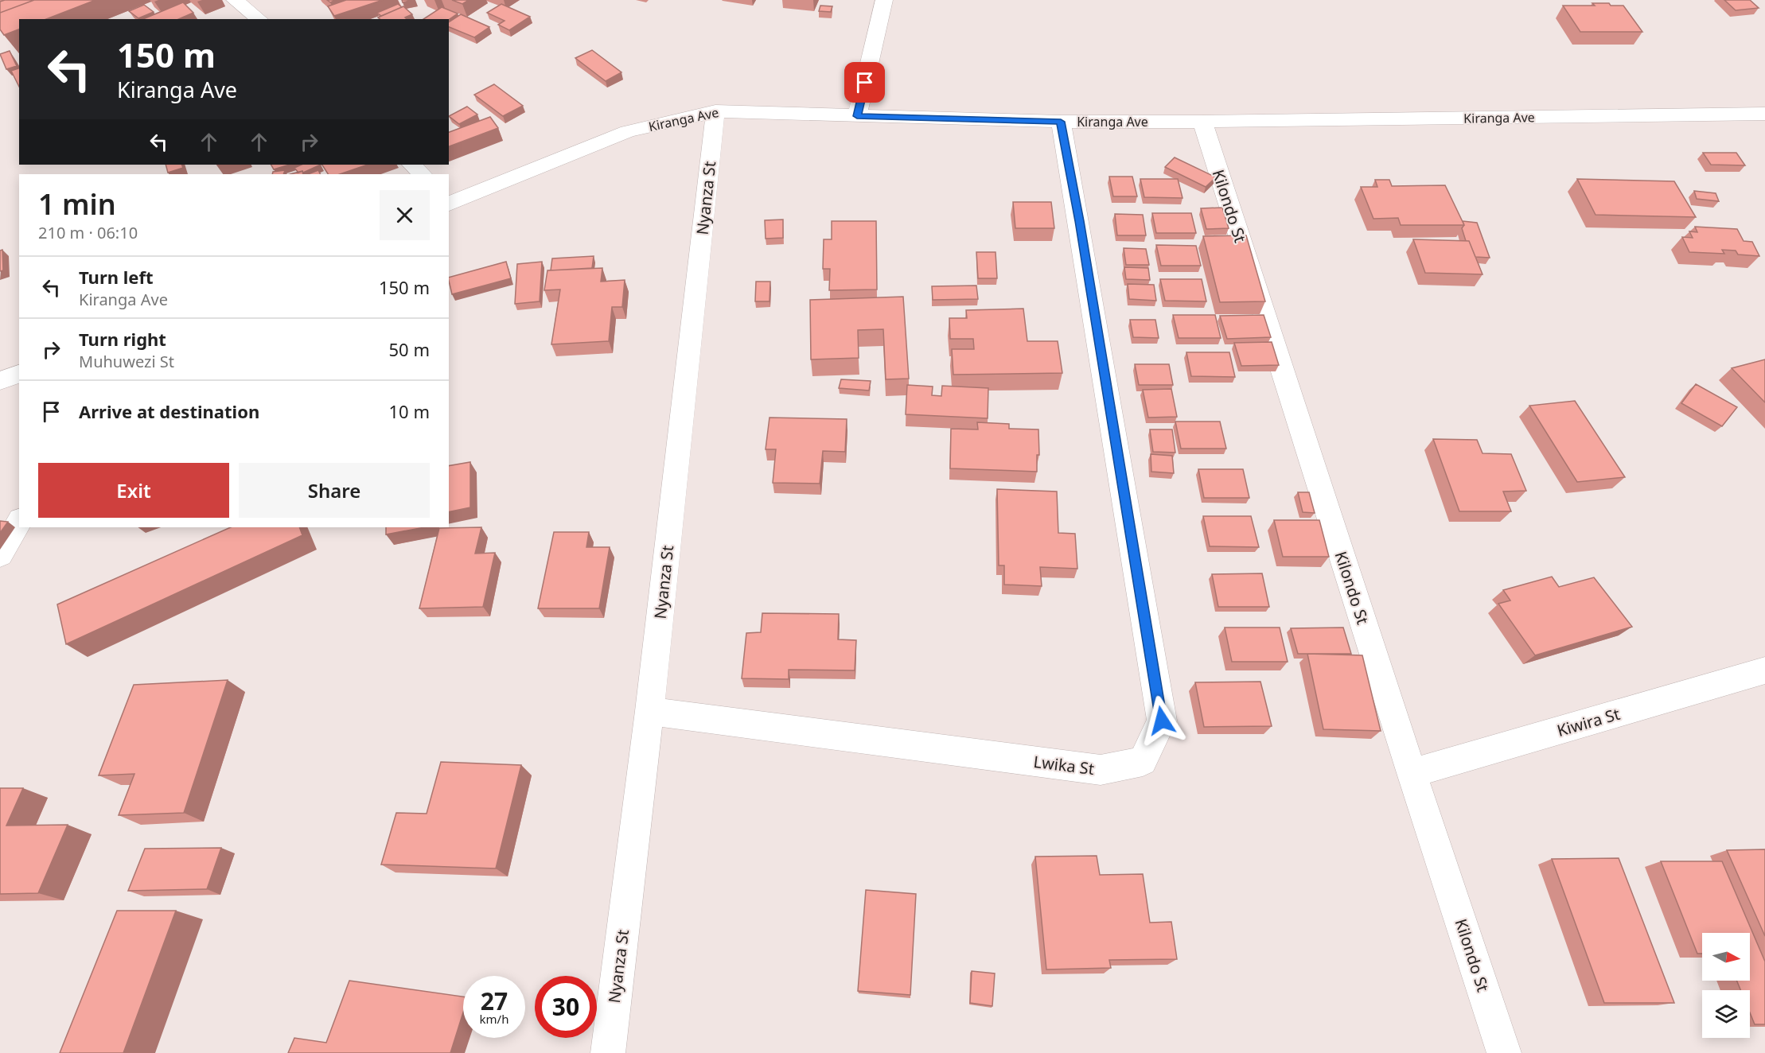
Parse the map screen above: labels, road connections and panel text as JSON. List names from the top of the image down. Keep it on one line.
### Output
{"streets":{"street":["Kiranga Ave","Nyanza St","Kilondo St","Kiwira St","Lwika St"]},"crossings":[["Kiranga Ave","Nyanza St"],["Kiranga Ave","Kilondo St"],["Kiranga Ave","Lwika St"],["Nyanza St","Lwika St"],["Kilondo St","Kiwira St"]],"north":"right","page":{"turn":["150 m","Kiranga Ave"],"heading":["1 min","210 m · 06:10"],"list":[{"name":"Turn left","note":"Kiranga Ave","value":"150 m"},{"name":"Turn right","note":"Muhuwezi St","value":"50 m"},{"name":"Arrive at destination","value":"10 m"}],"buttons":["Exit","Share"],"speed":"27 km/h","limit":"30"}}
